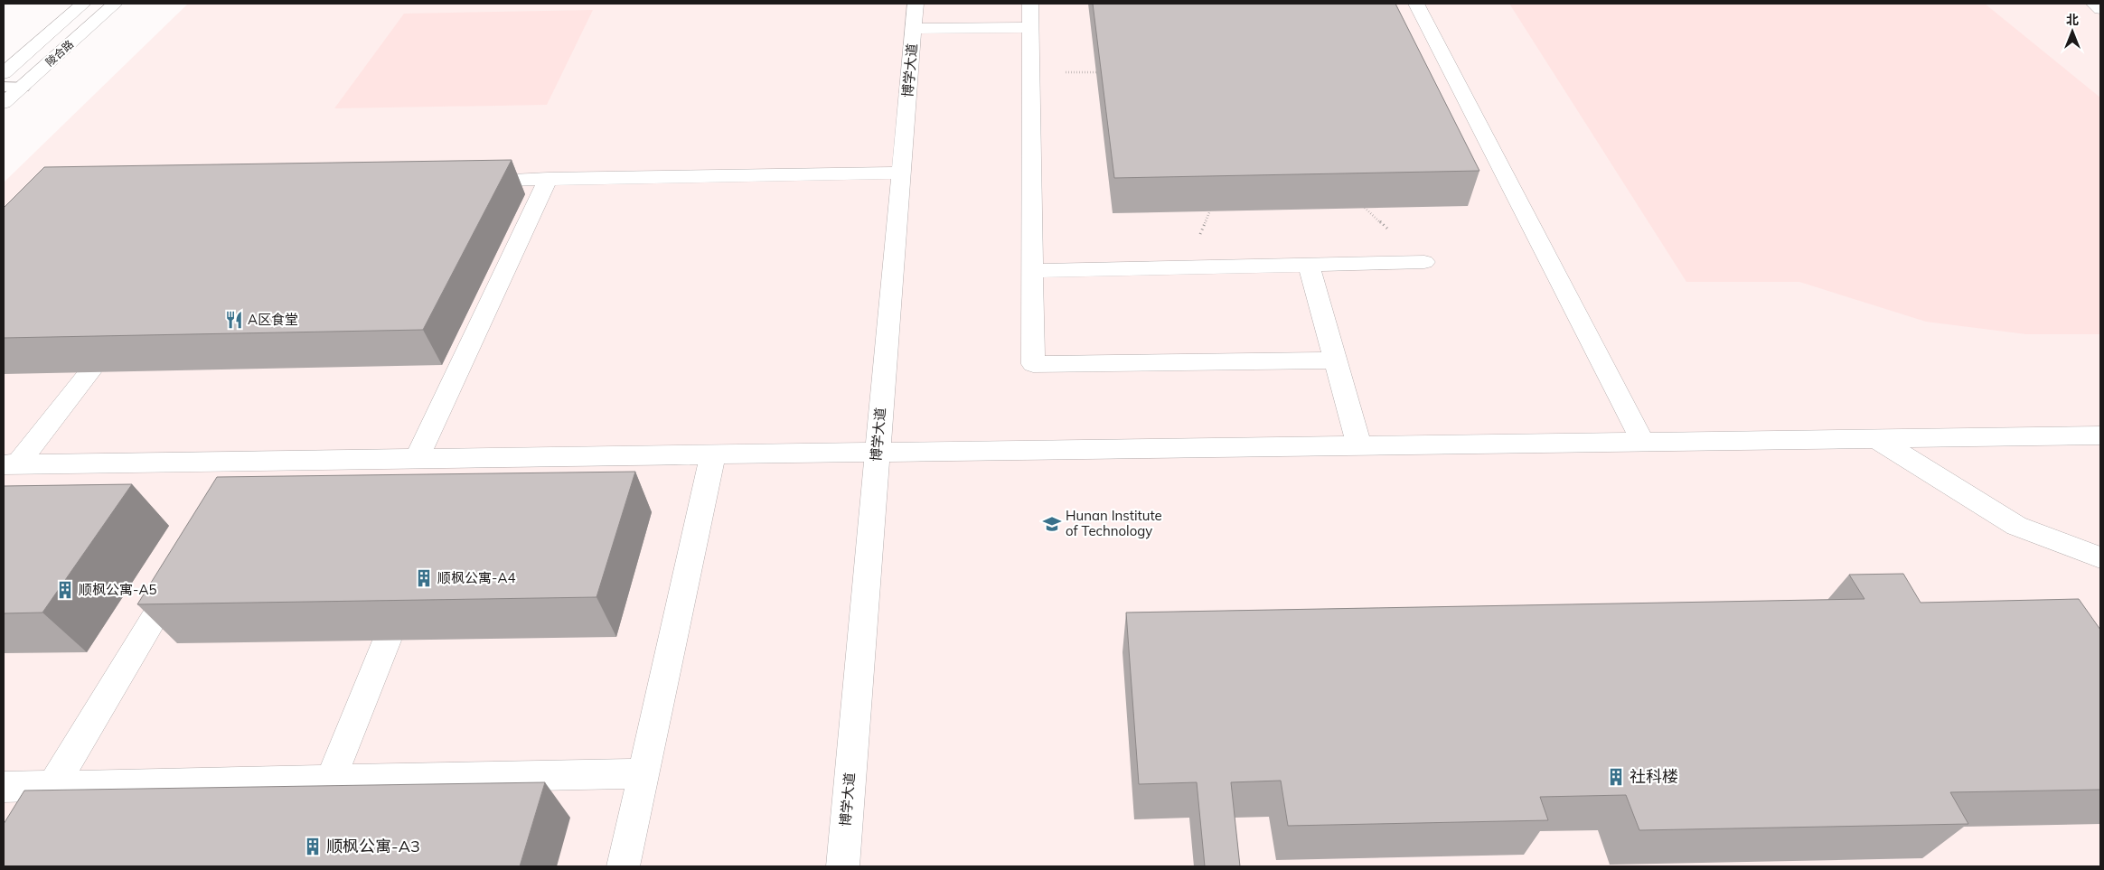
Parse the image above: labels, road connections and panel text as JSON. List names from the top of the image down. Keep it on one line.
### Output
{"streets":{"street":["陵合路","博学大道"]},"places":{"restaurant":["A区食堂"],"school or university":["Hunan Institute of Technology"],"building":["顺枫公寓-A4","顺枫公寓-A5","社科楼","顺枫公寓-A3"]},"north":"top"}
